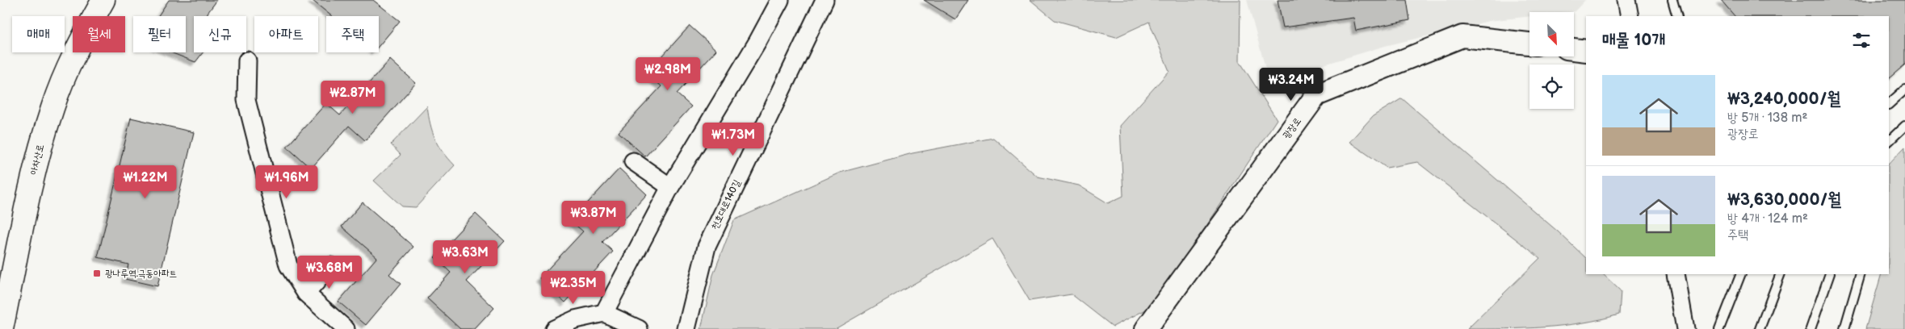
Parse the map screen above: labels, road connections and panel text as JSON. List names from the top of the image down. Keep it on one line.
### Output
{"streets":{"main road":["아차산로"],"street":["광장로","천호대로140길"]},"places":{"transit":["광나루역.극동아파트"]},"north":"bottom right","page":{"chip":["매매","월세","필터","신규","아파트","주택"],"heading":"매물 10개","price":["₩2.98M","₩3.24M","₩2.87M","₩1.73M","₩1.22M","₩1.96M","₩3.87M","₩3.63M","₩3.68M","₩2.35M"],"list":[{"name":"₩3,240,000/월","note":"방 5개 · 138 m² · 광장로"},{"name":"₩3,630,000/월","note":"방 4개 · 124 m² · 주택"}]}}
